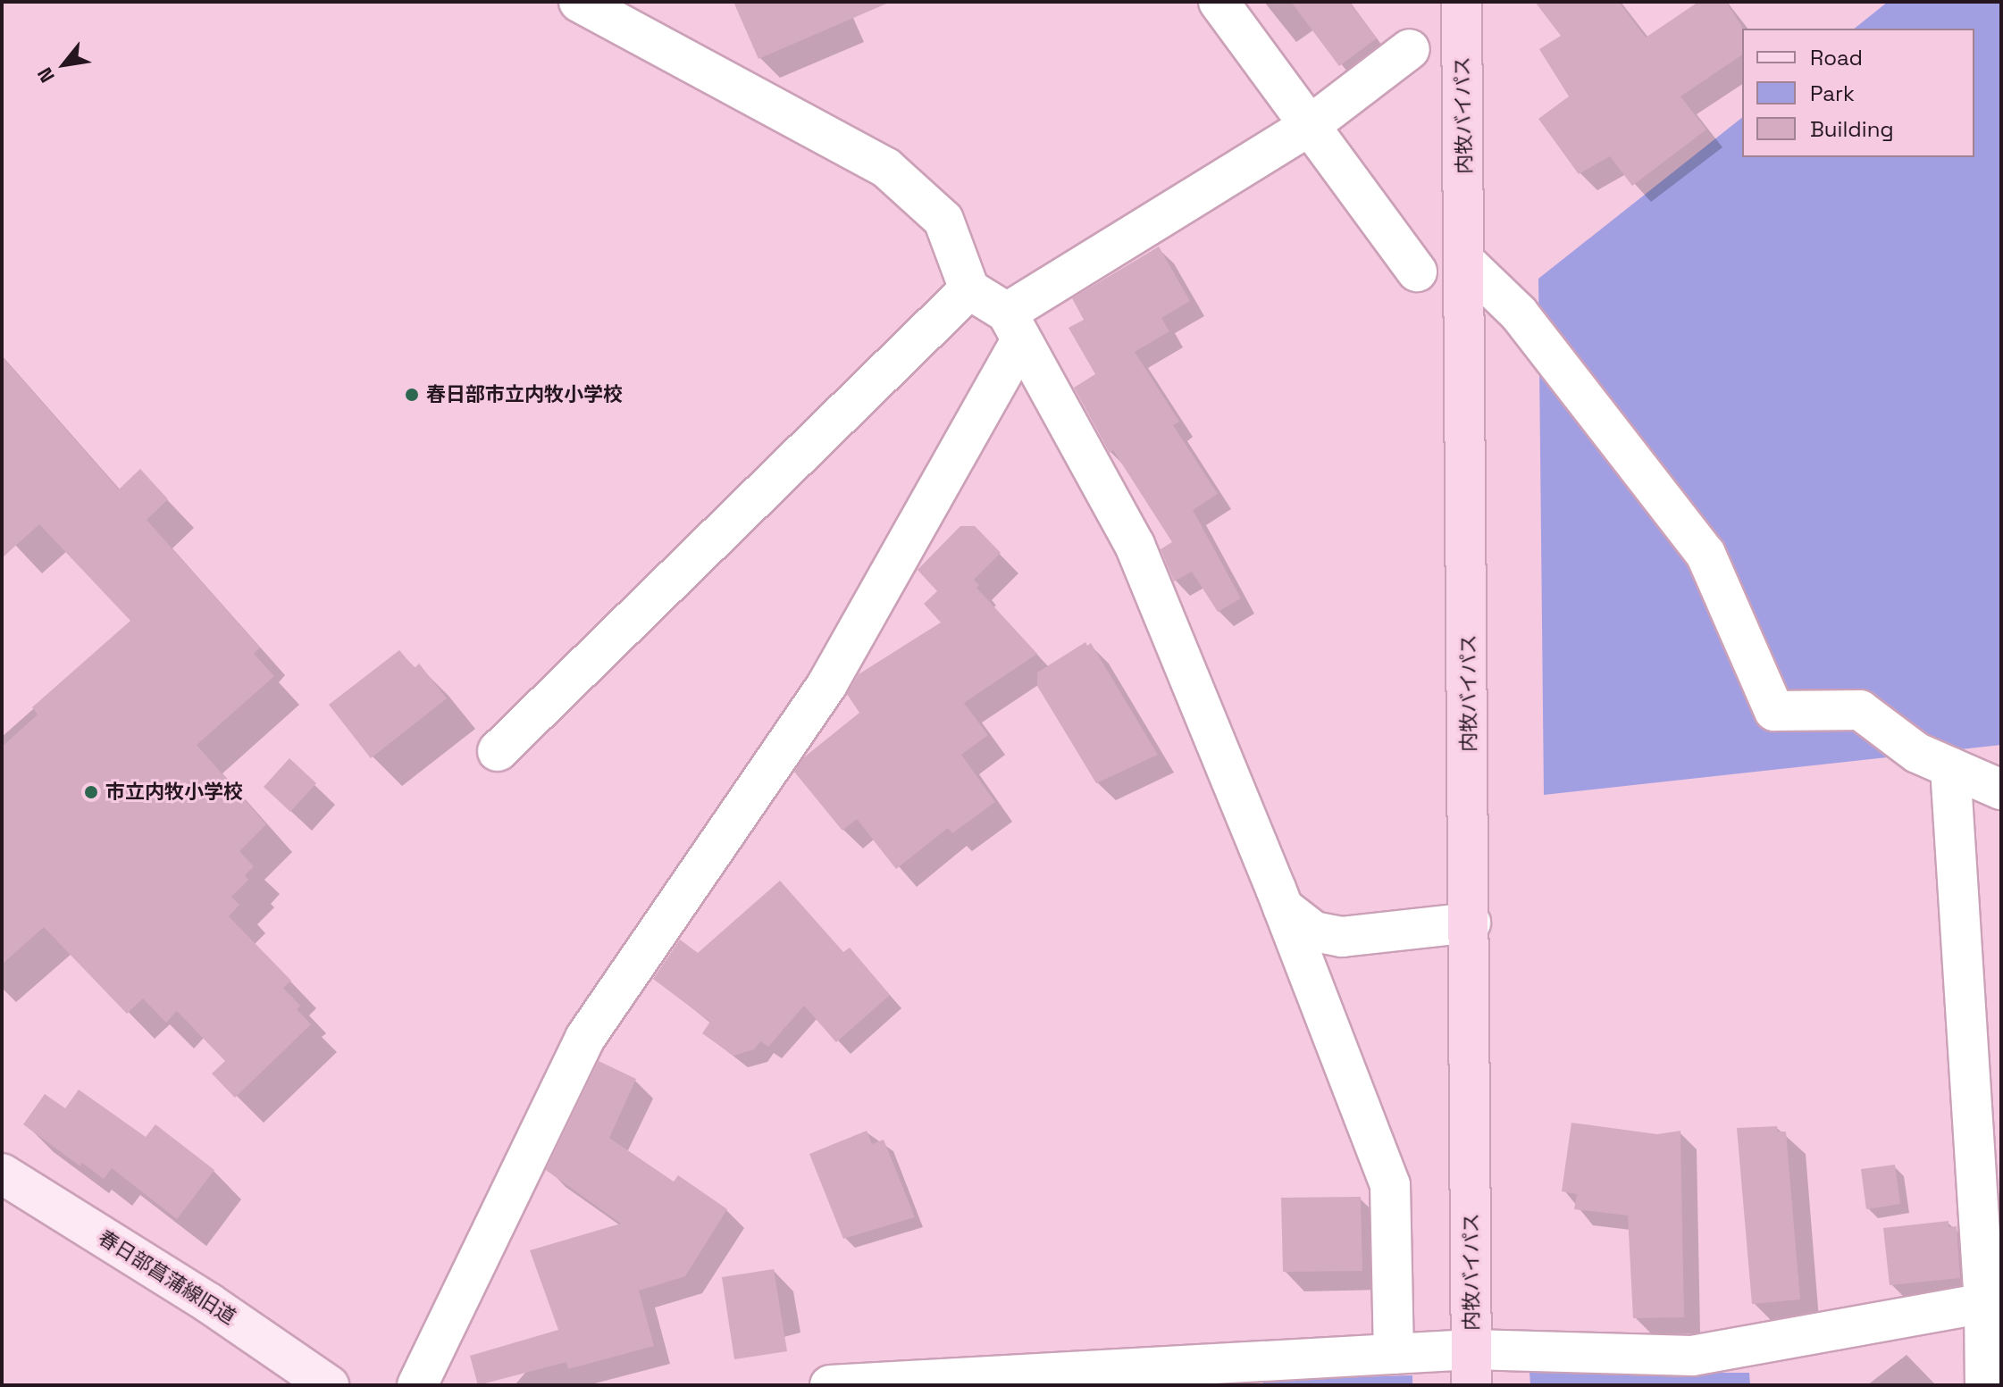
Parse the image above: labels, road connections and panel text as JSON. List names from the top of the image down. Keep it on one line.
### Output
{"streets":{"main road":["内牧バイパス"],"street":["春日部菖蒲線旧道"]},"places":["春日部市立内牧小学校","市立内牧小学校"],"legend":["Road","Park","Building"],"north":"bottom left"}
